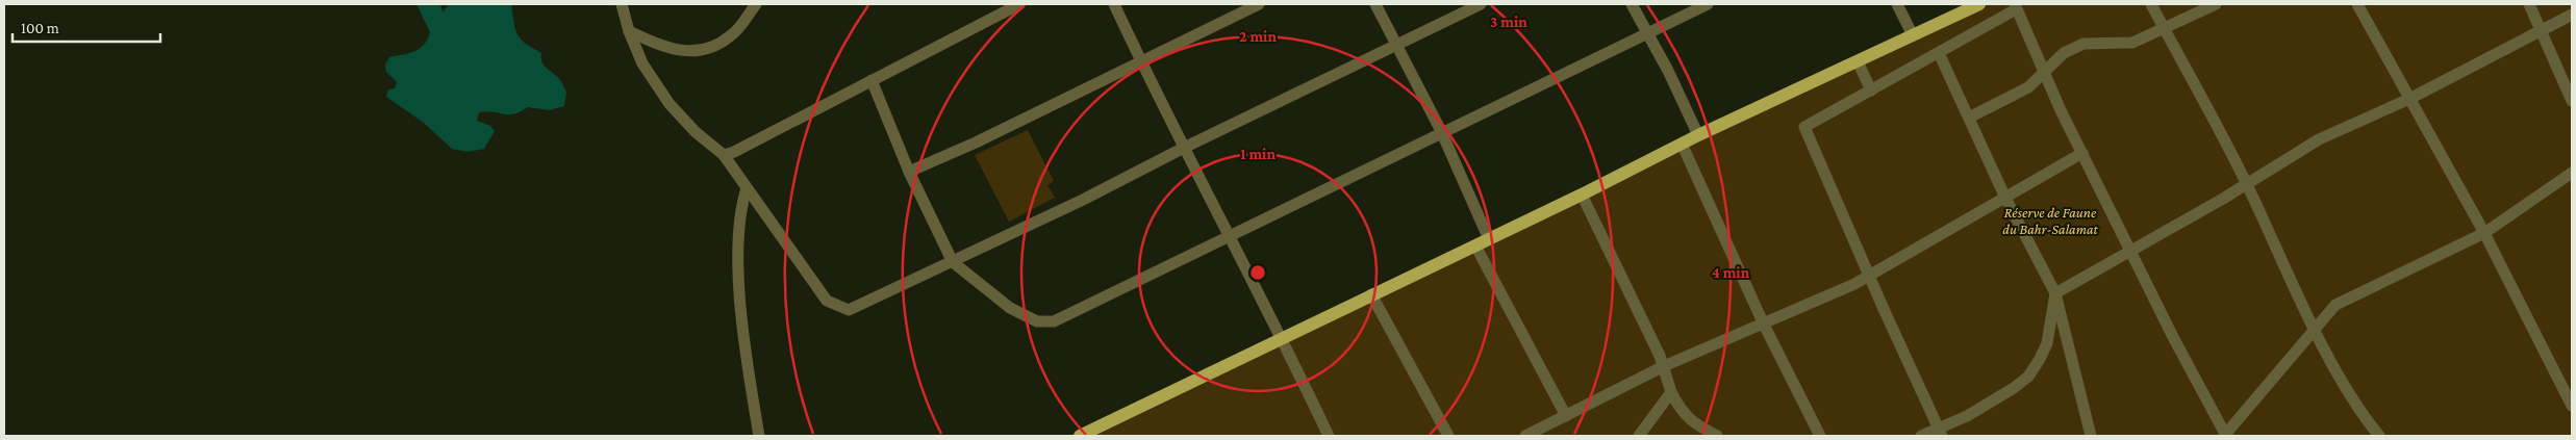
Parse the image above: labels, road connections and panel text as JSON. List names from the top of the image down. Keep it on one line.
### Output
{"parks":["Réserve de Faune du Bahr-Salamat"],"scale_bar":"100 m","rings":["3 min","2 min","1 min","4 min"]}
